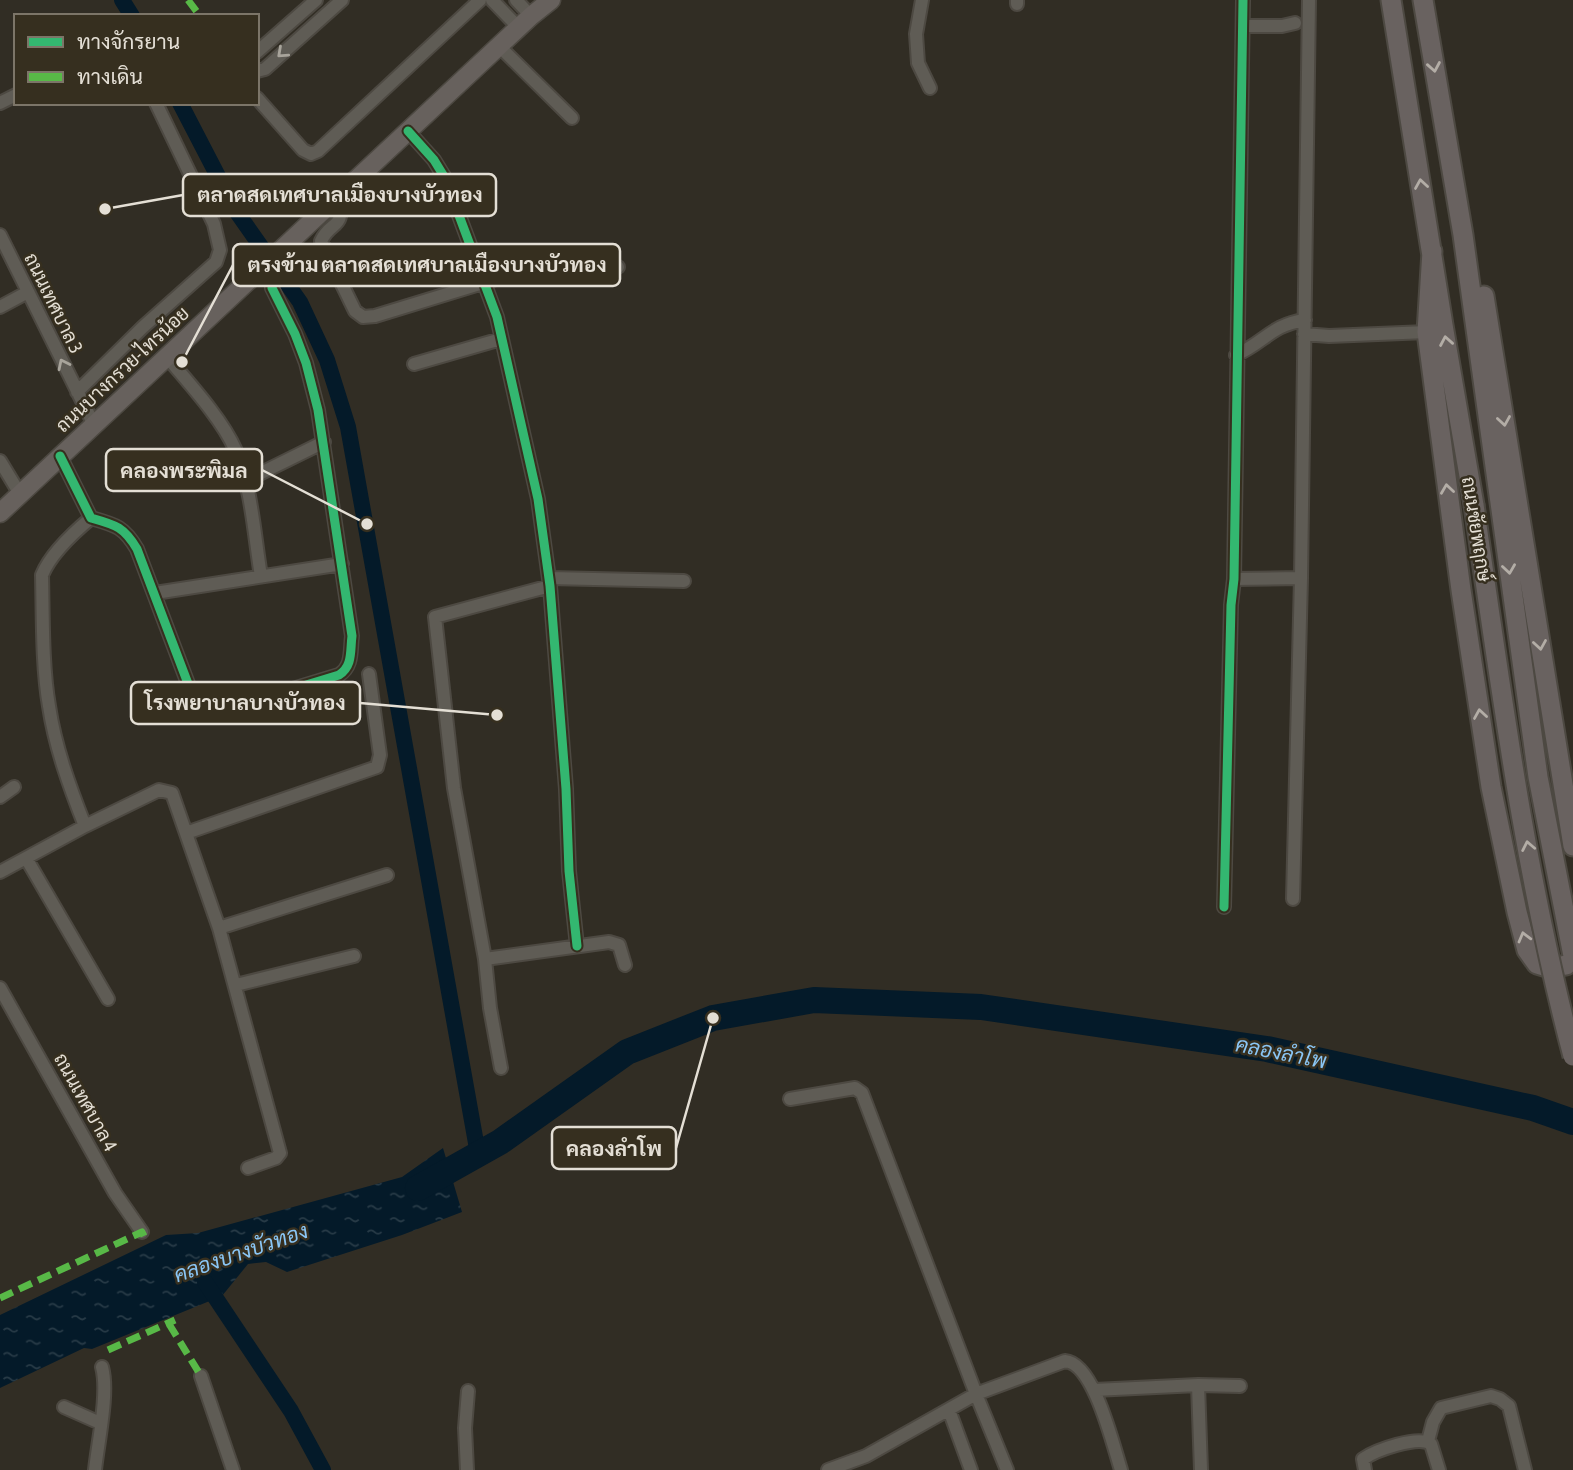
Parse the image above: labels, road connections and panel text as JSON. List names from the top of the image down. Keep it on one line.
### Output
{"streets":{"main road":["ถนนบางกรวย-ไทรน้อย","ถนนชัยพฤกษ์"],"street":["ถนนเทศบาล 3","ถนนเทศบาล 4"]},"crossings":[["ถนนเทศบาล 3","ถนนบางกรวย-ไทรน้อย"]],"one_way":["ถนนเทศบาล 3"],"water":["คลองลำโพ","คลองบางบัวทอง"],"places":["ตลาดสดเทศบาลเมืองบางบัวทอง","ตรงข้าม ตลาดสดเทศบาลเมืองบางบัวทอง","คลองพระพิมล","โรงพยาบาลบางบัวทอง","คลองลำโพ"],"legend":["ทางจักรยาน","ทางเดิน"]}
